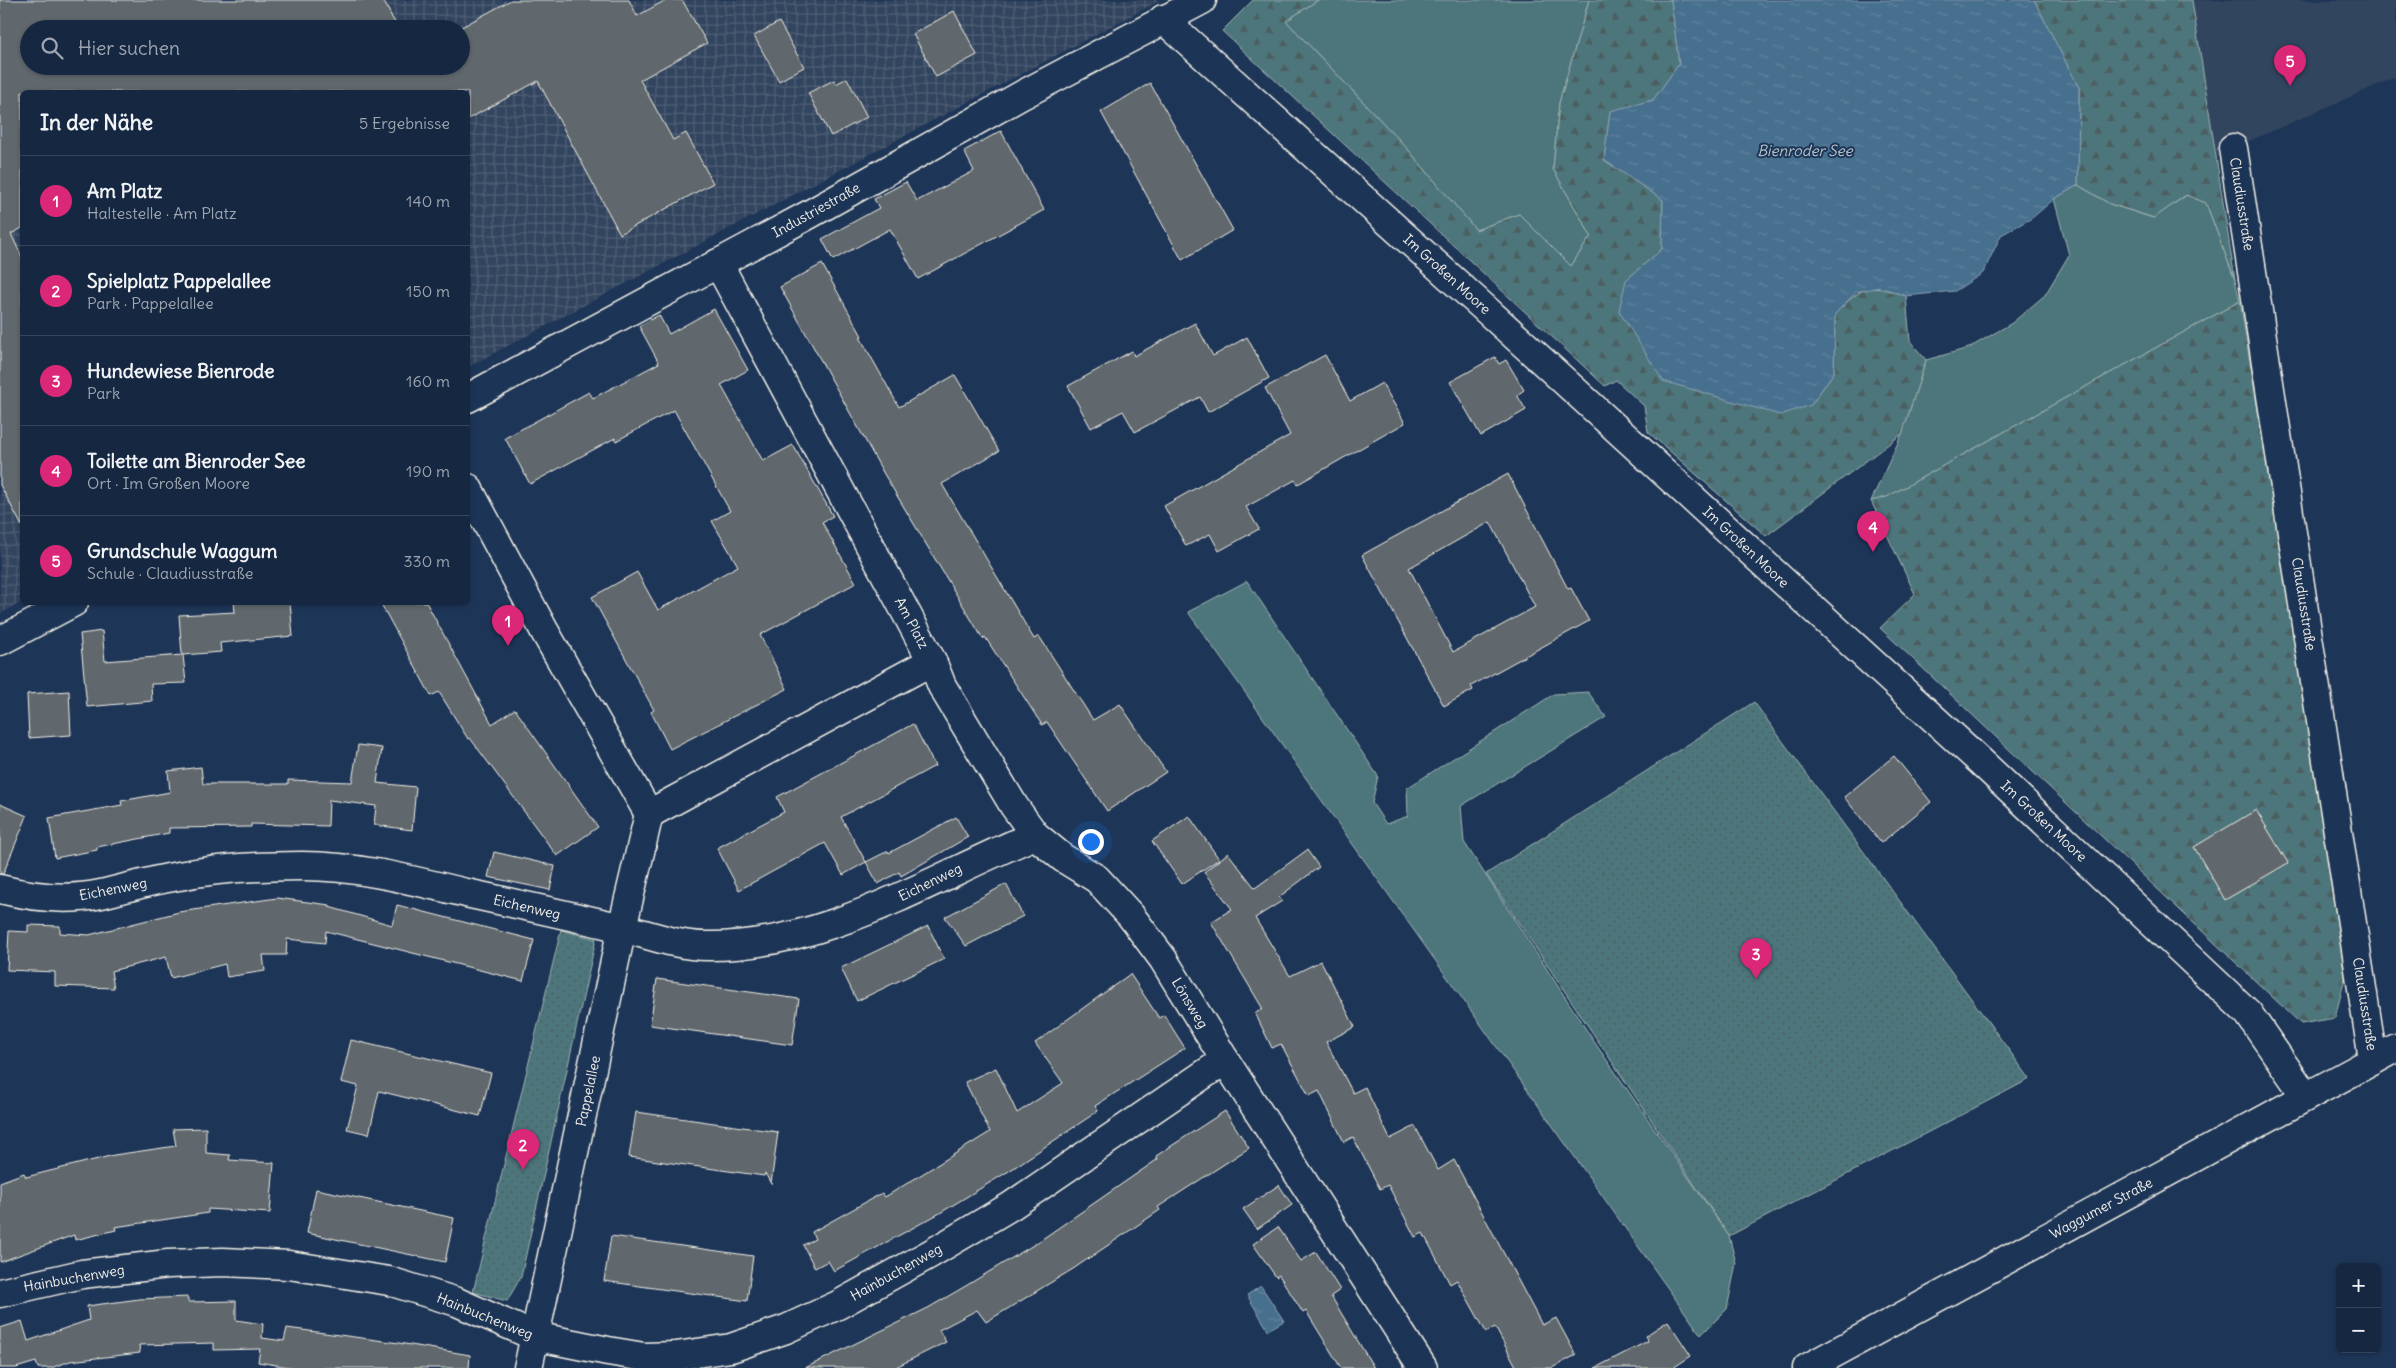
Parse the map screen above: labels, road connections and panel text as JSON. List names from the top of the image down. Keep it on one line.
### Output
{"streets":{"street":["Claudiusstraße","Industriestraße","Im Großen Moore","Am Platz","Eichenweg","Lönsweg","Pappelallee","Waggumer Straße","Hainbuchenweg"]},"crossings":[["Claudiusstraße","Waggumer Straße"],["Industriestraße","Im Großen Moore"],["Industriestraße","Am Platz"],["Im Großen Moore","Waggumer Straße"],["Am Platz","Lönsweg"],["Am Platz","Pappelallee"],["Eichenweg","Lönsweg"],["Eichenweg","Pappelallee"],["Lönsweg","Hainbuchenweg"],["Pappelallee","Hainbuchenweg"]],"water":["Bienroder See"],"page":{"search":"Hier suchen","pins":["5","4","1","3","2"],"heading":["In der Nähe","5 Ergebnisse"],"list":[{"mark":"1","name":"Am Platz","note":"Haltestelle · Am Platz","value":"140 m"},{"mark":"2","name":"Spielplatz Pappelallee","note":"Park · Pappelallee","value":"150 m"},{"mark":"3","name":"Hundewiese Bienrode","note":"Park","value":"160 m"},{"mark":"4","name":"Toilette am Bienroder See","note":"Ort · Im Großen Moore","value":"190 m"},{"mark":"5","name":"Grundschule Waggum","note":"Schule · Claudiusstraße","value":"330 m"}],"map_buttons":["+","−"]}}
